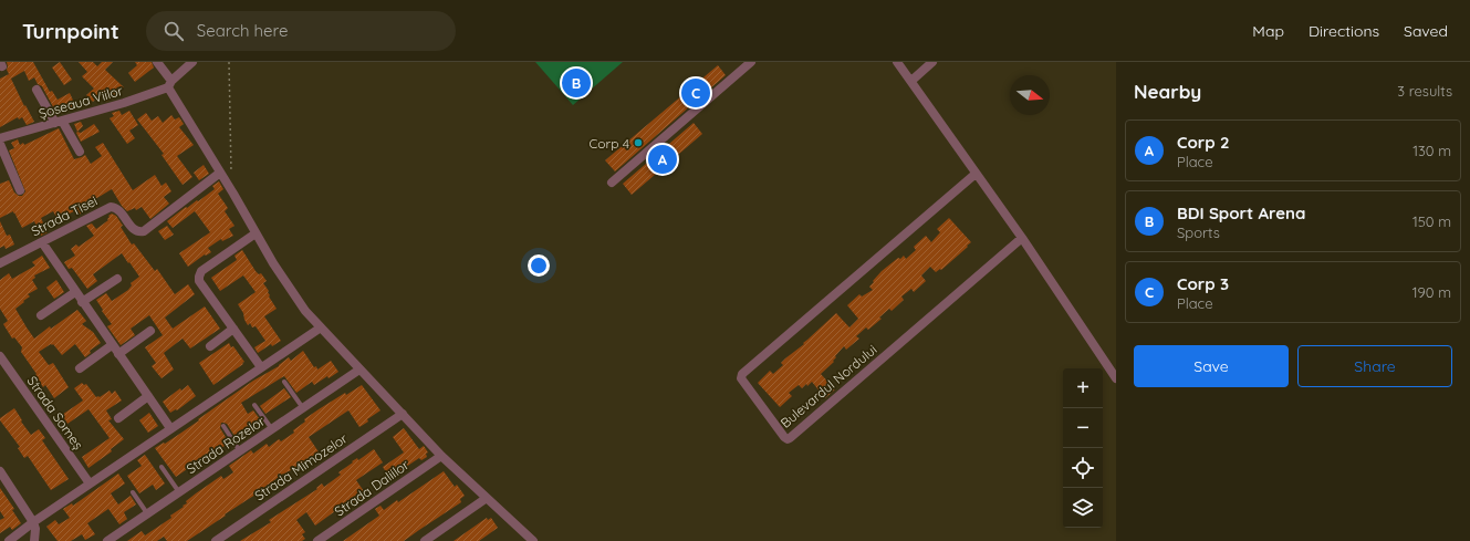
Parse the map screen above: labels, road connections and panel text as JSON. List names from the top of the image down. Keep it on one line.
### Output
{"streets":{"street":["Șoseaua Viilor","Strada Tisei","Bulevardul Nordului","Strada Someș","Strada Rozelor","Strada Mimozelor","Strada Daliilor"]},"places":["Corp 4"],"north":"right","page":{"header":"Turnpoint","search":"Search here","nav":["Map","Directions","Saved"],"heading":["Nearby","3 results"],"pins":["B","C","A"],"list":[{"mark":"A","name":"Corp 2","note":"Place","value":"130 m"},{"mark":"B","name":"BDI Sport Arena","note":"Sports","value":"150 m"},{"mark":"C","name":"Corp 3","note":"Place","value":"190 m"}],"buttons":["Save","Share"],"map_buttons":["+","−"]}}
